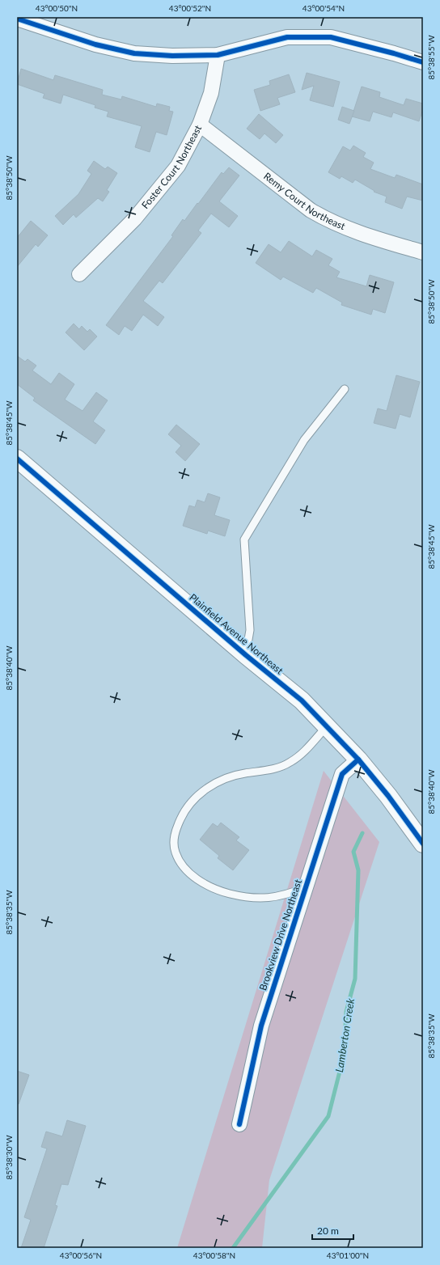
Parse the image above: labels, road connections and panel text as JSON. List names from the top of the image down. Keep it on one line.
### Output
{"streets":{"main road":["Plainfield Avenue Northeast"],"street":["Foster Court Northeast","Remy Court Northeast","Brookview Drive Northeast"]},"crossings":[["Foster Court Northeast","Remy Court Northeast"],["Plainfield Avenue Northeast","Brookview Drive Northeast"]],"water":["Lamberton Creek"],"scale_bar":"20 m","coordinates":["43°00'50\"N","43°00'52\"N","43°00'54\"N","85°38'55\"W","85°38'50\"W","85°38'45\"W","85°38'40\"W","85°38'35\"W","85°38'30\"W","43°00'56\"N","43°00'58\"N","43°01'00\"N"]}
